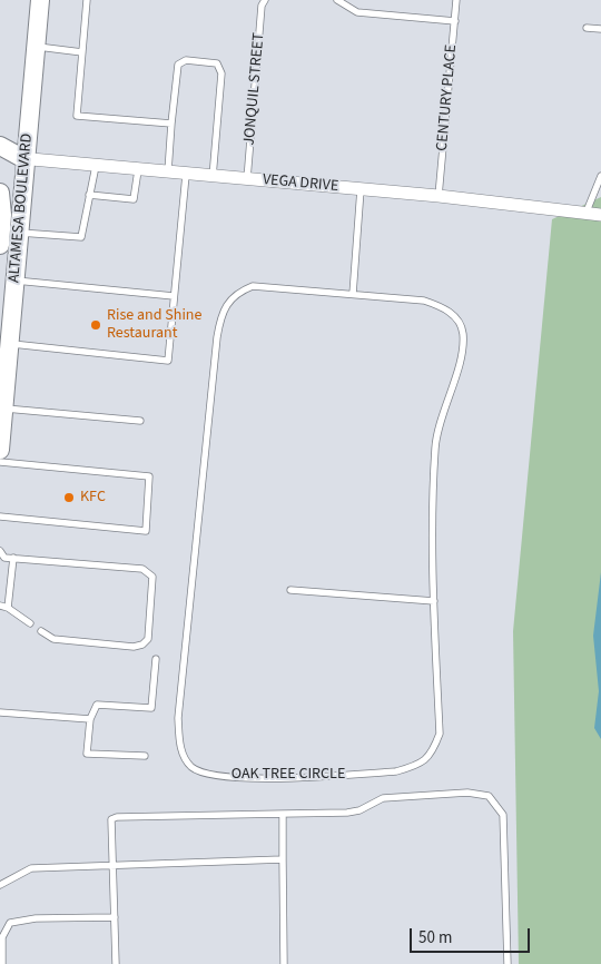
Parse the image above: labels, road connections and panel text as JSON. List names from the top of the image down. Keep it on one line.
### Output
{"streets":{"main road":["ALTAMESA BOULEVARD"],"street":["VEGA DRIVE"],"lane":["JONQUIL STREET","CENTURY PLACE","OAK TREE CIRCLE"]},"crossings":[["JONQUIL STREET","VEGA DRIVE"],["CENTURY PLACE","VEGA DRIVE"],["VEGA DRIVE","ALTAMESA BOULEVARD"]],"places":["Rise and Shine Restaurant","KFC"],"scale_bar":"50 m"}
